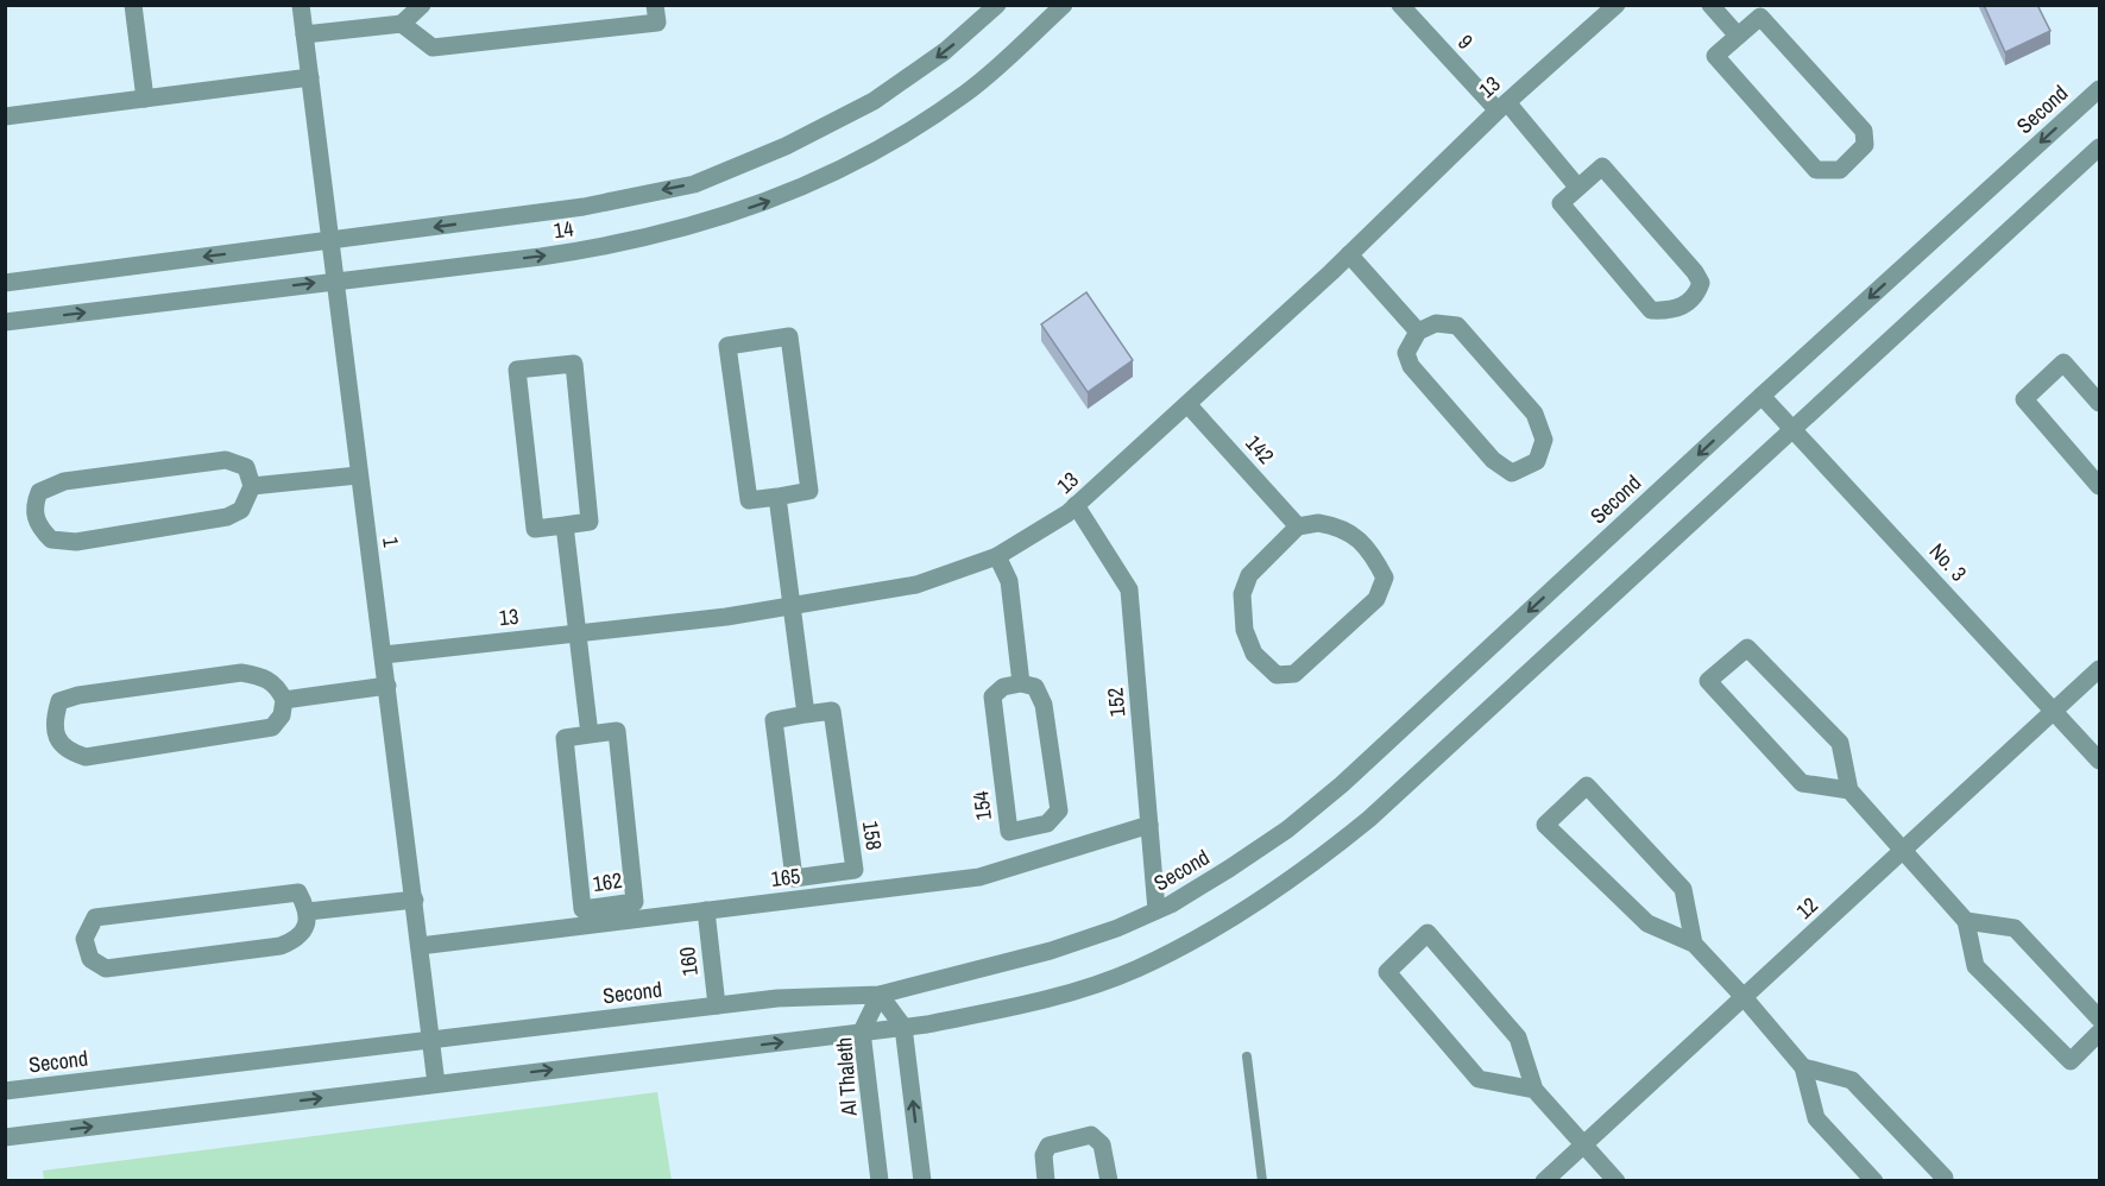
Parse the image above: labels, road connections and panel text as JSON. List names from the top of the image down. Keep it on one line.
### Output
{"streets":{"street":["9","13","Second","14","142","1","No. 3","152","154","158","165","162","12","160","Al Thaleth"]},"crossings":[["9","13"],["13","142"],["13","1"],["13","152"],["Second","1"],["Second","No. 3"],["Second","152"],["Second","160"],["Second","Al Thaleth"],["14","1"],["1","165"],["No. 3","12"],["152","165"],["165","160"]]}
